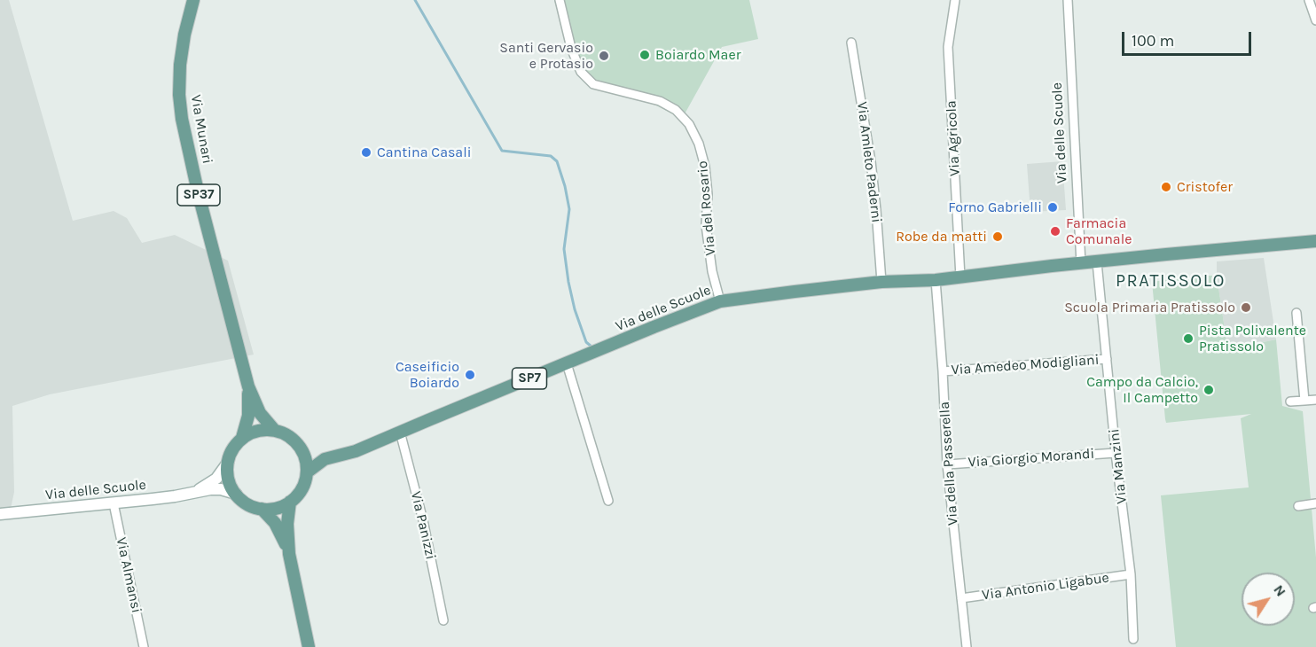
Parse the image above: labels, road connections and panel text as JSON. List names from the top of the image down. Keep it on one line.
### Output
{"streets":{"main road":["Via Munari","Via delle Scuole","SP37","SP7"],"street":["Via Agricola","Via Amleto Paderni","Via del Rosario","Via Amedeo Modigliani","Via Giorgio Morandi","Via della Passerella","Via Manzini","Via Panizzi","Via Almansi","Via Antonio Ligabue"]},"crossings":[["Via Munari","Via delle Scuole"],["Via delle Scuole","Via Agricola"],["Via delle Scuole","Via Amleto Paderni"],["Via delle Scuole","Via del Rosario"],["Via delle Scuole","Via della Passerella"],["Via delle Scuole","Via Manzini"],["Via delle Scuole","Via Panizzi"],["Via delle Scuole","Via Almansi"],["Via Amedeo Modigliani","Via della Passerella"],["Via Amedeo Modigliani","Via Manzini"],["Via Giorgio Morandi","Via della Passerella"],["Via Giorgio Morandi","Via Manzini"],["Via della Passerella","Via Antonio Ligabue"],["Via Manzini","Via Antonio Ligabue"]],"districts":["PRATISSOLO"],"places":["Boiardo Maer","Santi Gervasio e Protasio","Cantina Casali","Cristofer","Forno Gabrielli","Farmacia Comunale","Robe da matti","Scuola Primaria Pratissolo","Pista Polivalente Pratissolo","Caseificio Boiardo","Campo da Calcio, Il Campetto"],"scale_bar":"100 m","north":"top right"}
